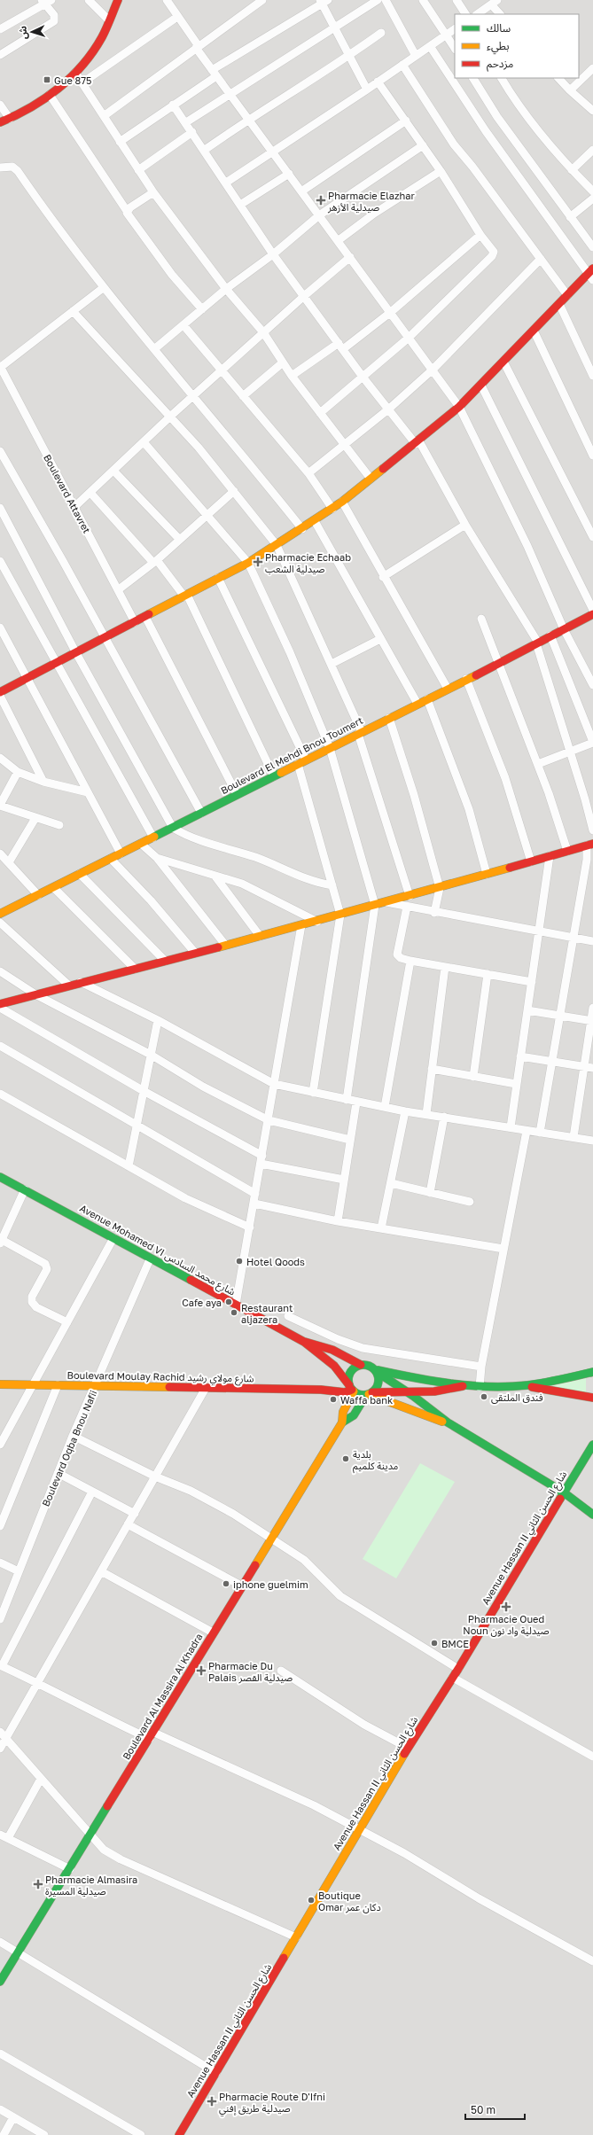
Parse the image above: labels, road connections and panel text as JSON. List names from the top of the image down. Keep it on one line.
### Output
{"streets":{"main road":["Boulevard El Mehdi Bnou Toumert","Avenue Mohamed VI شارع محمد السادس","Boulevard Moulay Rachid شارع مولاي رشيد","Avenue Hassan II شارع الحسن الثاني","Boulevard Al Massira Al Khadra"],"street":["Boulevard Attavret","Boulevard Oqba Bnou Nafii"]},"crossings":[["Avenue Mohamed VI شارع محمد السادس","Boulevard Moulay Rachid شارع مولاي رشيد"],["Avenue Mohamed VI شارع محمد السادس","Boulevard Oqba Bnou Nafii"],["Avenue Mohamed VI شارع محمد السادس","Boulevard Al Massira Al Khadra"],["Boulevard Moulay Rachid شارع مولاي رشيد","Boulevard Oqba Bnou Nafii"],["Boulevard Moulay Rachid شارع مولاي رشيد","Boulevard Al Massira Al Khadra"]],"places":{"transit":["Gue 875"],"health":["Pharmacie Elazhar صيدلية الأزهر","Pharmacie Echaab صيدلية الشعب","Pharmacie Oued Noun صيدلية واد نون","Pharmacie Du Palais صيدلية القصر","Pharmacie Almasira صيدلية المسيرة","Pharmacie Route D'Ifni صيدلية طريق إفني"],"other":["Hotel Qoods","Cafe aya","Restaurant aljazera","فندق الملتقى","Waffa bank","بلدية مدينة كلميم","iphone guelmim","BMCE","Boutique Omar دكان عمر"]},"legend":["سالك","بطيء","مزدحم"],"scale_bar":"50 m","north":"left"}
